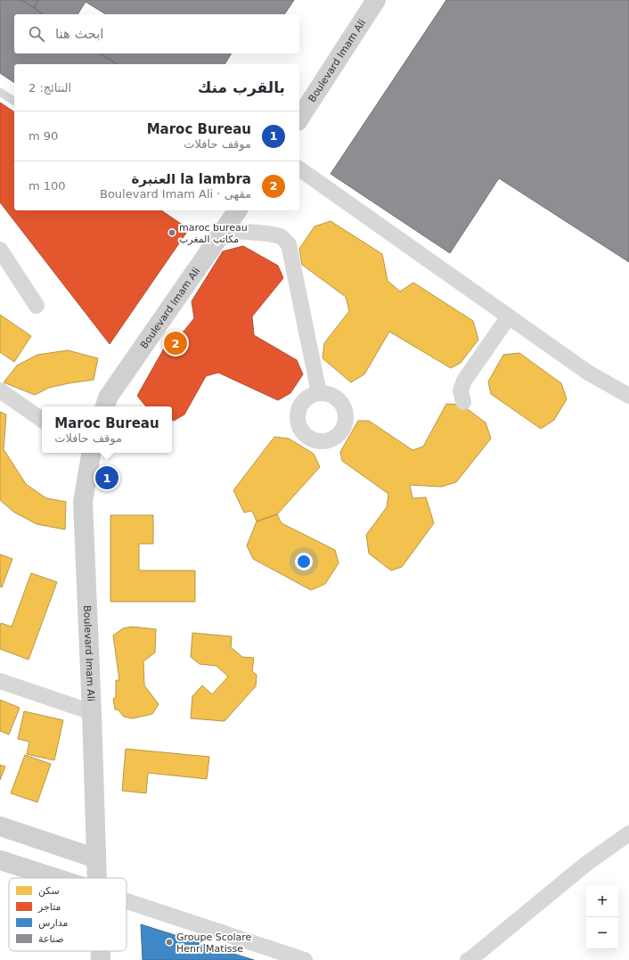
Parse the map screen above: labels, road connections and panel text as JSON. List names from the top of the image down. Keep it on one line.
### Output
{"streets":{"street":["Boulevard Imam Ali"]},"places":["maroc bureau مكاتب المغرب","Groupe Scolare Henri Matisse"],"legend":["سكن","متاجر","مدارس","صناعة"],"page":{"search":"ابحث هنا","heading":["بالقرب منك","النتائج: 2"],"list":[{"mark":"1","name":"Maroc Bureau","note":"موقف حافلات","value":"90 m"},{"mark":"2","name":"la lambra العنبرة","note":"مقهى · Boulevard Imam Ali","value":"100 m"}],"pins":["2","1"],"popup":["Maroc Bureau","موقف حافلات"],"map_buttons":["+","−"]}}
